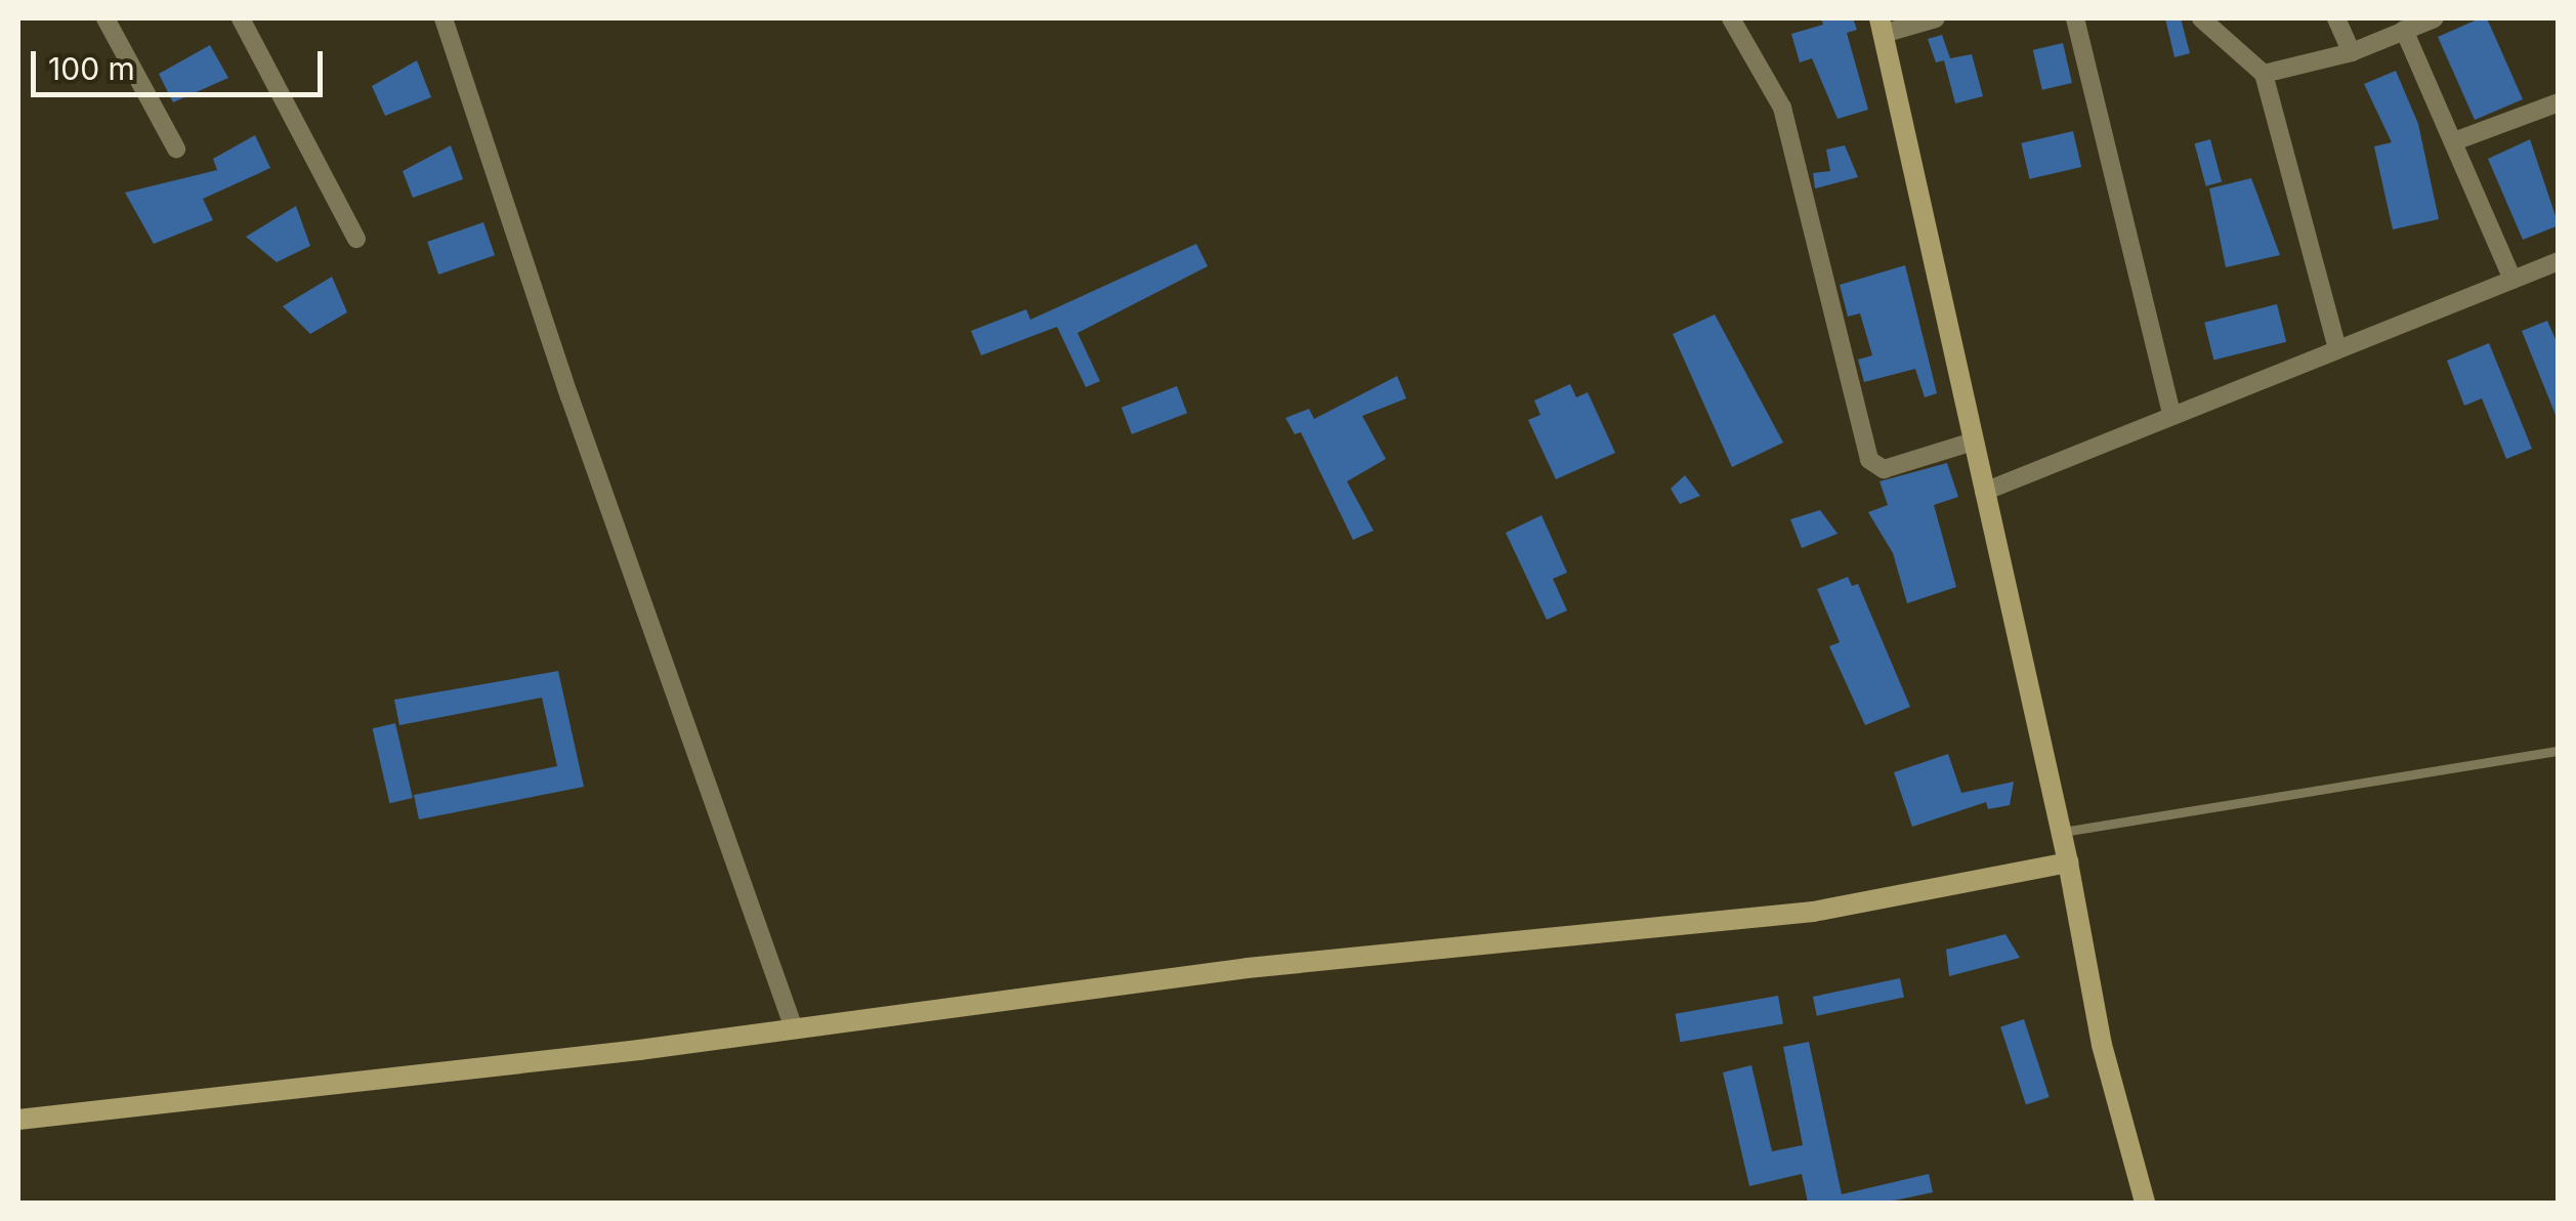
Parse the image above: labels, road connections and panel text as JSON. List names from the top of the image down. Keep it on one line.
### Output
{"scale_bar":"100 m"}
